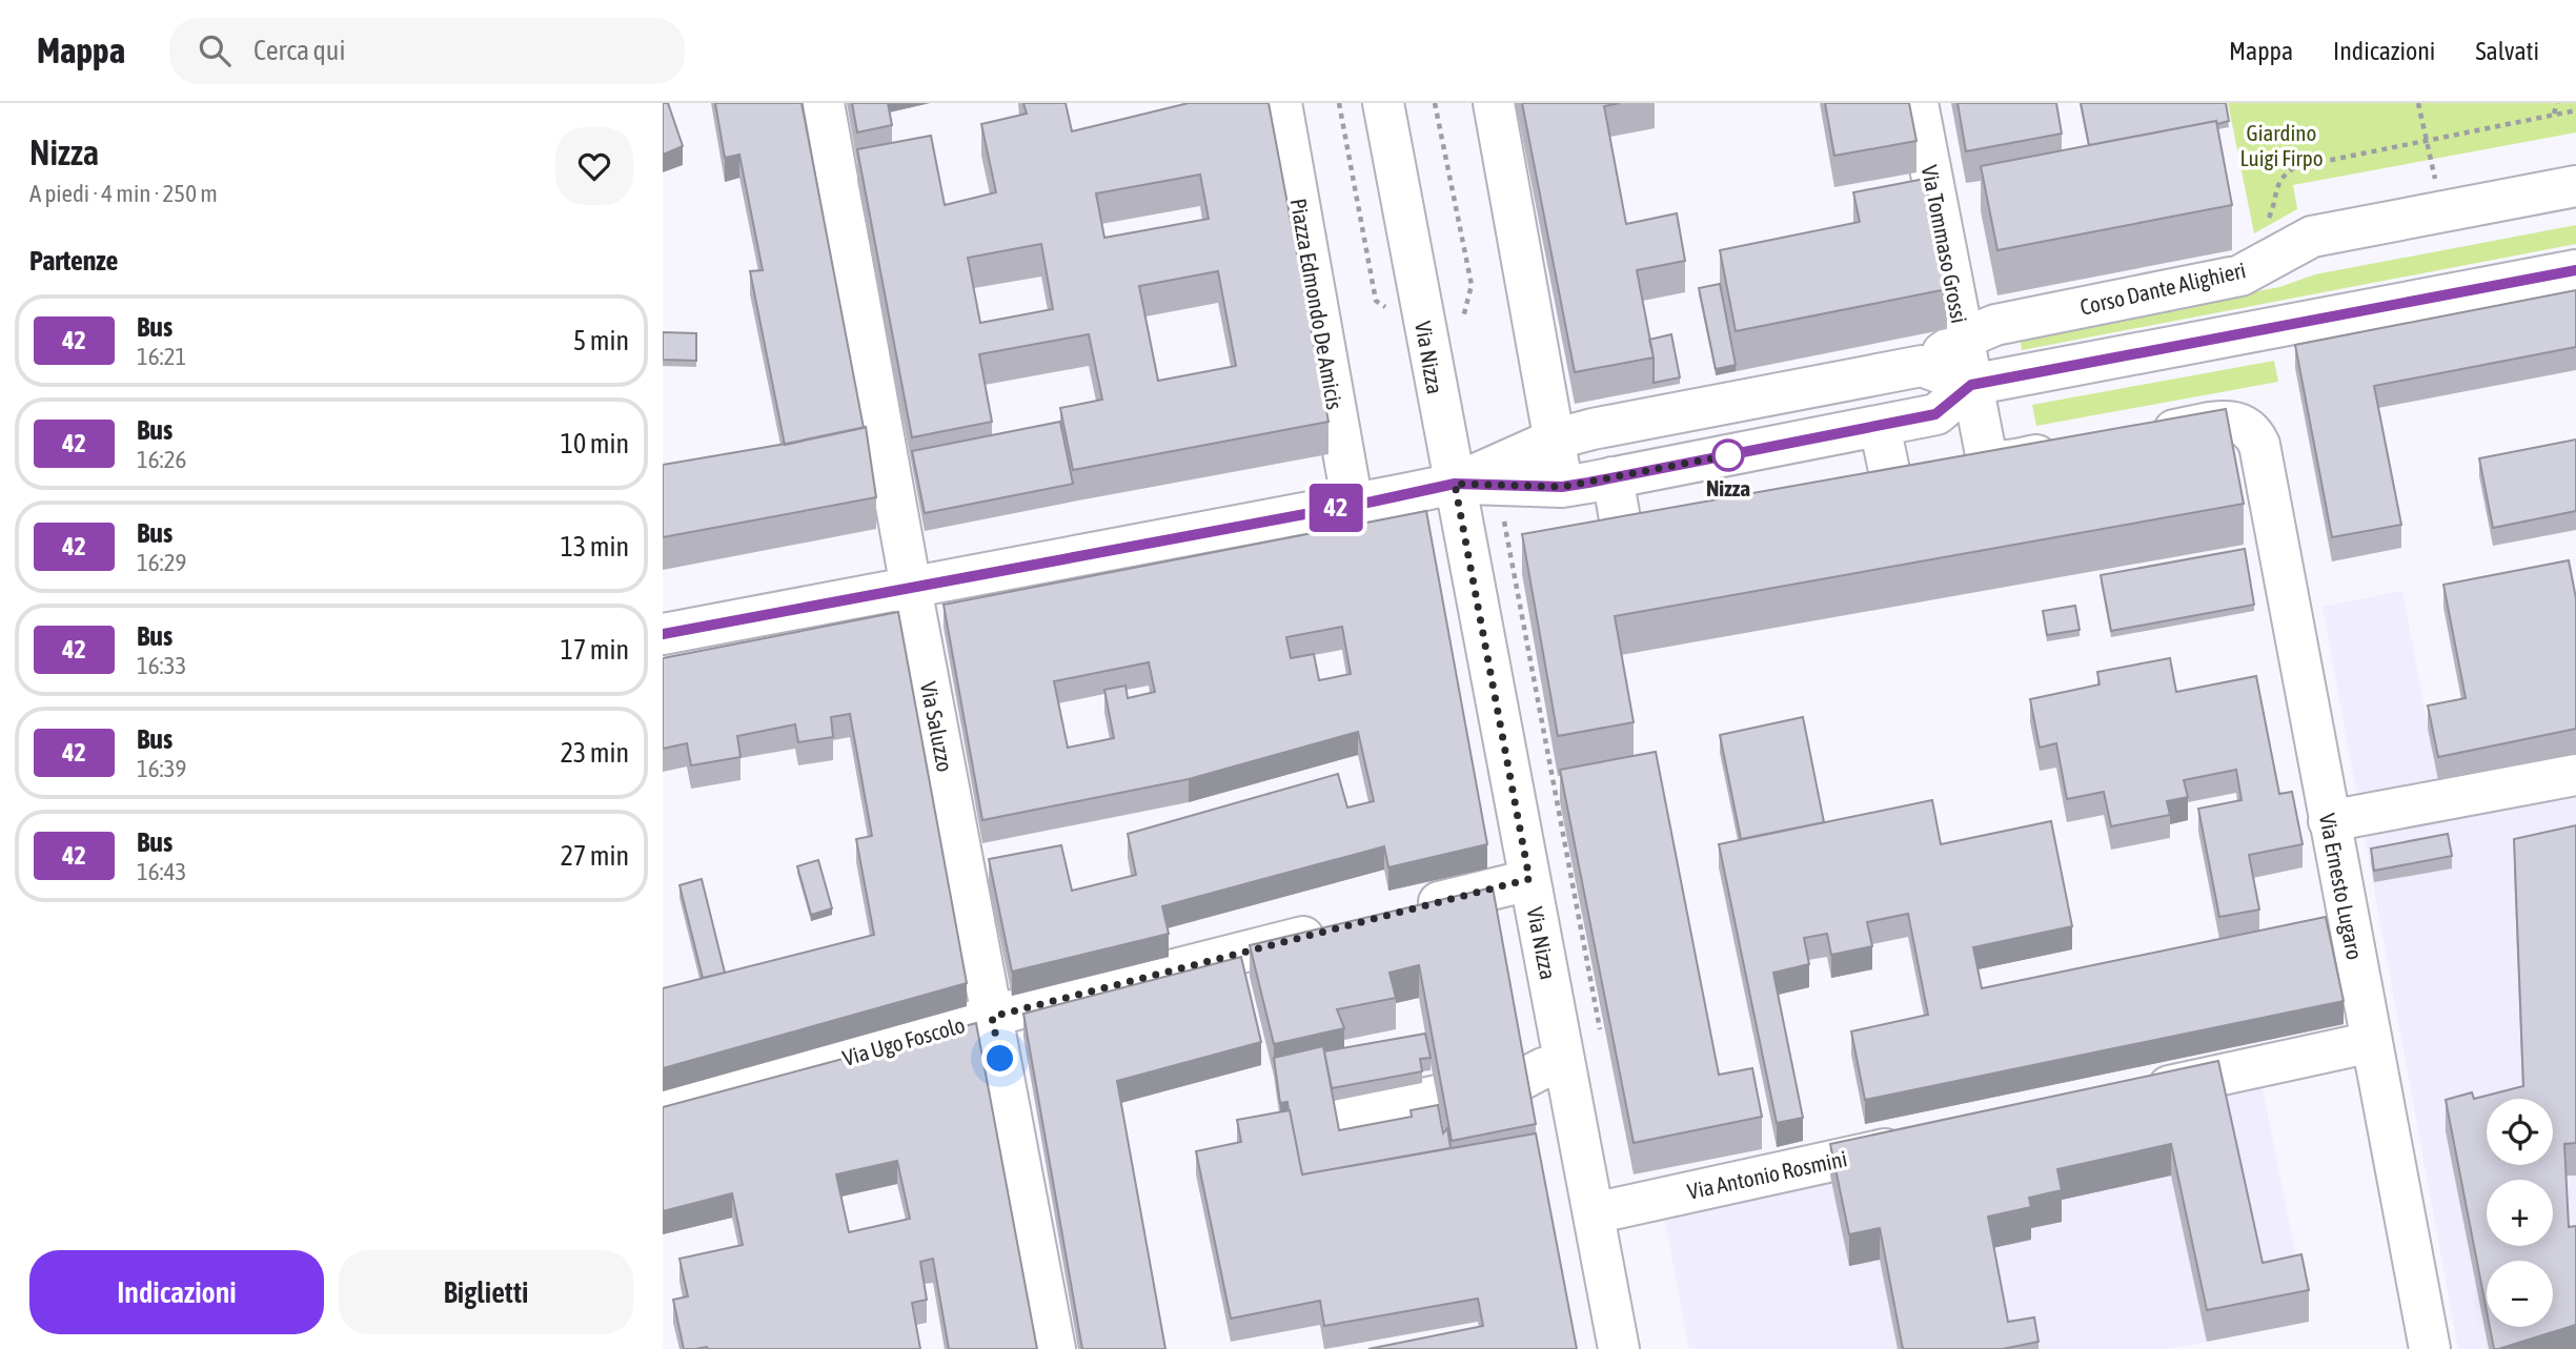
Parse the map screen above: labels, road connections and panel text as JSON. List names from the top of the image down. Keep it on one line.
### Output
{"streets":{"street":["Via Tommaso Grossi","Corso Dante Alighieri","Piazza Edmondo De Amicis","Via Nizza","Via Saluzzo","Via Ernesto Lugaro","Via Ugo Foscolo","Via Antonio Rosmini"]},"crossings":[["Via Tommaso Grossi","Corso Dante Alighieri"],["Via Nizza","Via Antonio Rosmini"],["Via Saluzzo","Via Ugo Foscolo"]],"parks":["Giardino Luigi Firpo"],"places":["Nizza"],"lines":["bus line 42"],"page":{"header":"Mappa","search":"Cerca qui","nav":["Mappa","Indicazioni","Salvati"],"heading":[["Nizza","A piedi · 4 min · 250 m"],"Partenze"],"on_map":"42","list":[{"mark":"42","name":"Bus","note":"16:21","value":"5 min"},{"mark":"42","name":"Bus","note":"16:26","value":"10 min"},{"mark":"42","name":"Bus","note":"16:29","value":"13 min"},{"mark":"42","name":"Bus","note":"16:33","value":"17 min"},{"mark":"42","name":"Bus","note":"16:39","value":"23 min"},{"mark":"42","name":"Bus","note":"16:43","value":"27 min"}],"map_buttons":["+","−"],"buttons":["Indicazioni","Biglietti"]}}
